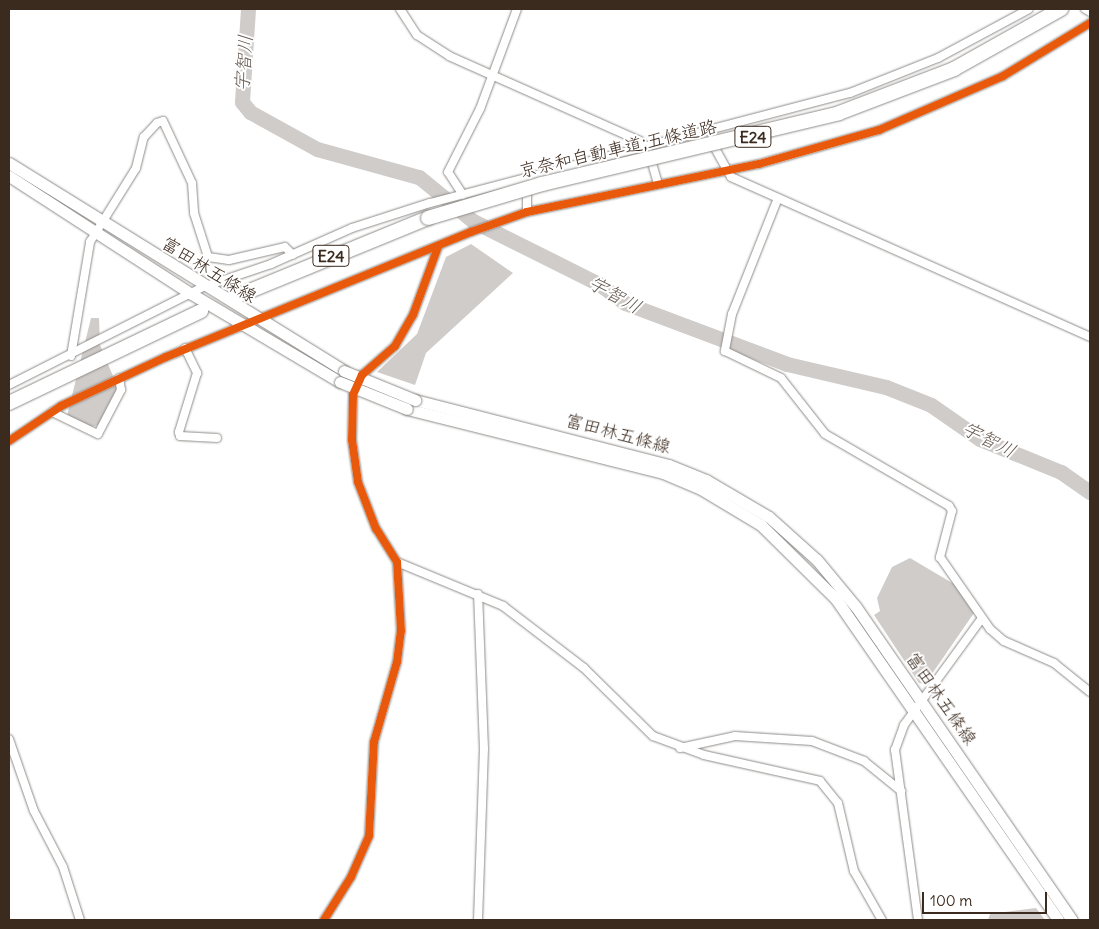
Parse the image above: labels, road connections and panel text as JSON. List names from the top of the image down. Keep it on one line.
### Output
{"streets":{"highway":["E24","京奈和自動車道;五條道路"],"main road":["富田林五條線"]},"water":["宇智川"],"scale_bar":"100 m"}
